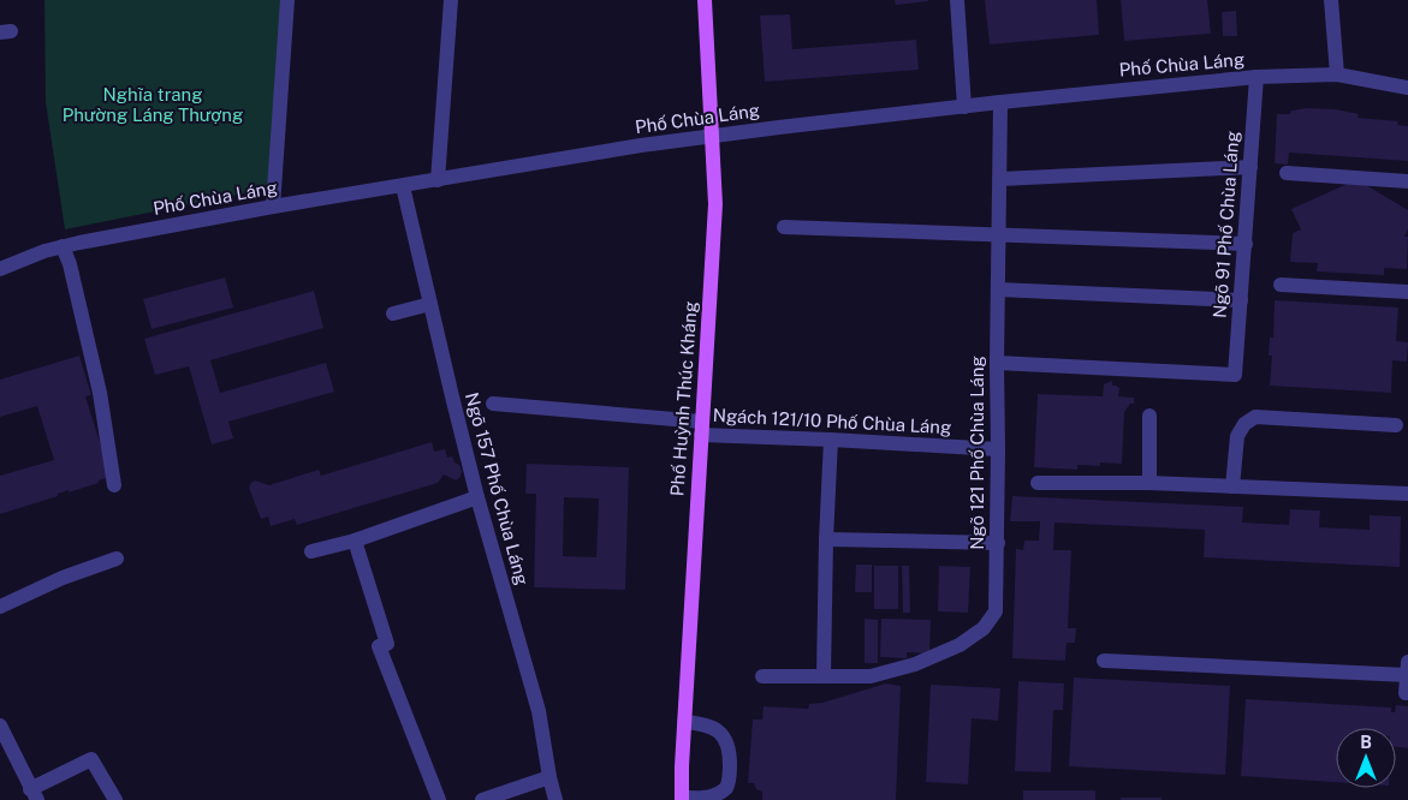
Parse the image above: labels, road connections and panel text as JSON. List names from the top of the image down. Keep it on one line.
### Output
{"streets":{"main road":["Phố Huỳnh Thúc Kháng"],"street":["Phố Chùa Láng","Ngõ 91 Phố Chùa Láng","Ngách 121/10 Phố Chùa Láng","Ngõ 121 Phố Chùa Láng","Ngõ 157 Phố Chùa Láng"]},"crossings":[["Phố Chùa Láng","Ngõ 91 Phố Chùa Láng"],["Phố Chùa Láng","Phố Huỳnh Thúc Kháng"],["Phố Chùa Láng","Ngõ 121 Phố Chùa Láng"],["Phố Chùa Láng","Ngõ 157 Phố Chùa Láng"],["Ngõ 91 Phố Chùa Láng","Ngõ 121 Phố Chùa Láng"],["Phố Huỳnh Thúc Kháng","Ngách 121/10 Phố Chùa Láng"],["Ngách 121/10 Phố Chùa Láng","Ngõ 121 Phố Chùa Láng"]],"parks":["Nghĩa trang Phường Láng Thượng"],"north":"top"}
